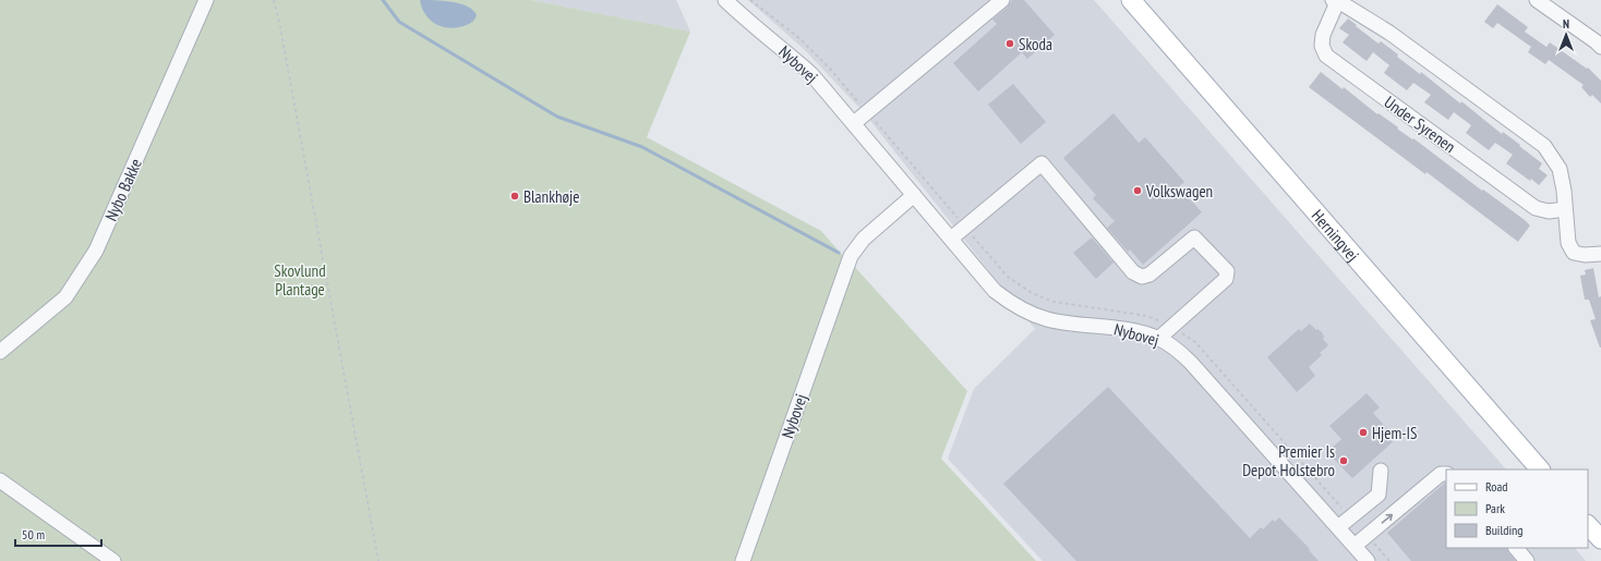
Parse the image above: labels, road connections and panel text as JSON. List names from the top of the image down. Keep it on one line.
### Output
{"streets":{"main road":["Herningvej"],"street":["Nybovej","Under Syrenen","Nybo Bakke"]},"parks":["Skovlund Plantage"],"places":["Skoda","Volkswagen","Blankhøje","Hjem-IS","Premier Is Depot Holstebro"],"legend":["Road","Park","Building"],"scale_bar":"50 m","north":"top"}
